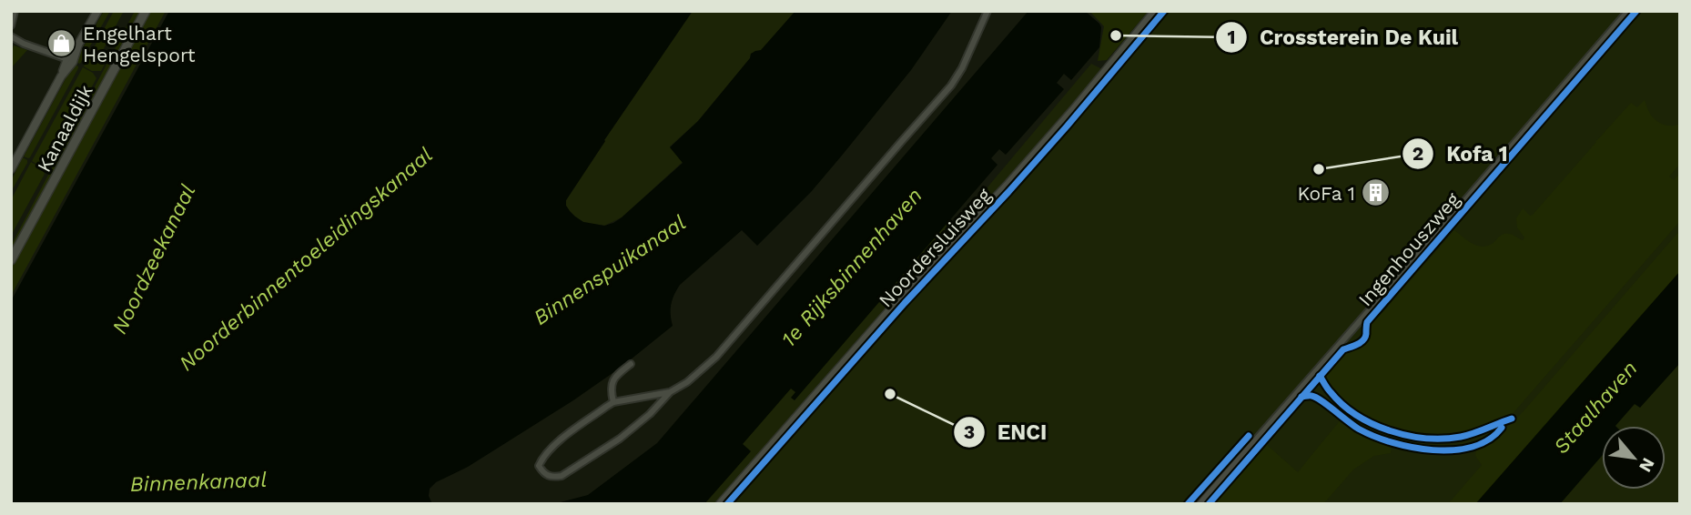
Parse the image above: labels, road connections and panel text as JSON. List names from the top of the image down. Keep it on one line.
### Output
{"streets":{"main road":["Kanaaldijk"],"street":["Noordersluisweg","Ingenhouszweg"]},"water":["Noordzeekanaal","Noorderbinnentoeleidingskanaal","1e Rijksbinnenhaven","Binnenspuikanaal","Staalhaven","Binnenkanaal"],"places":{"other":["Crossterein De Kuil","Kofa 1","ENCI"],"shop":["Engelhart Hengelsport"],"building":["KoFa 1"]},"north":"bottom right"}
